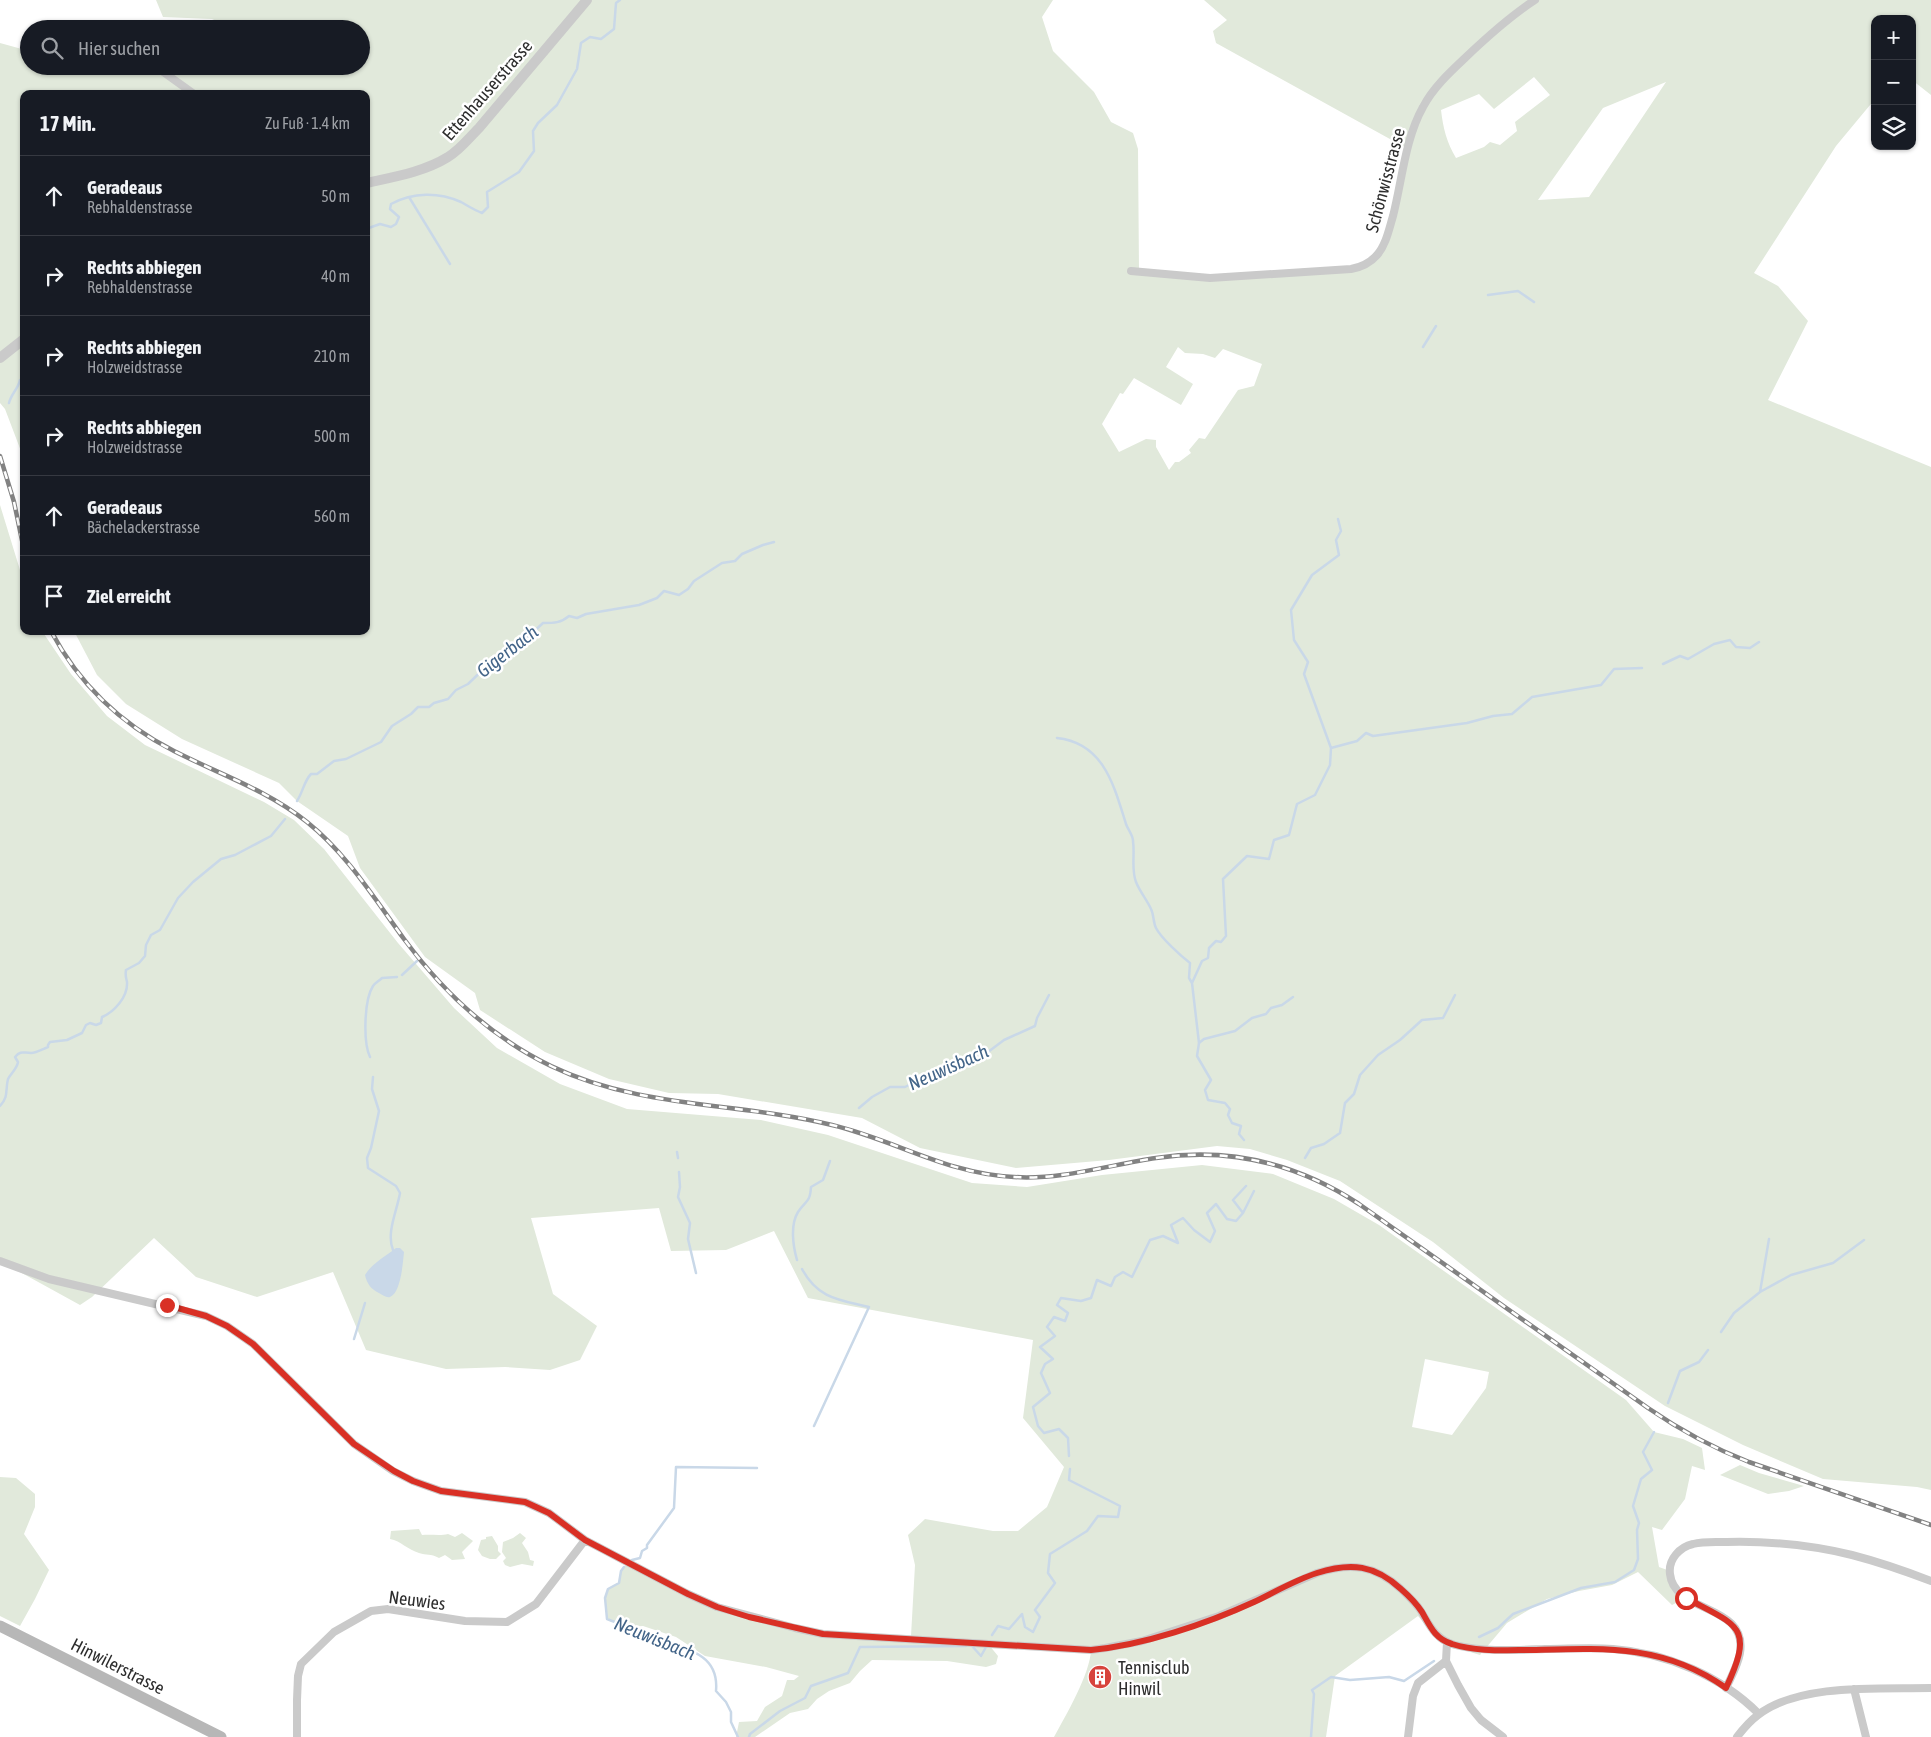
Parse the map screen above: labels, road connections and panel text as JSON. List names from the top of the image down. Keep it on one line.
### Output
{"streets":{"main road":["Hinwilerstrasse"],"street":["Ettenhauserstrasse","Schönwisstrasse","Neuwies"]},"water":["Gigerbach","Neuwisbach"],"places":{"building":["Tennisclub Hinwil"]},"page":{"map_buttons":["+","−"],"search":"Hier suchen","heading":["17 Min.","Zu Fuß · 1.4 km"],"list":[["Geradeaus","Rebhaldenstrasse","50 m"],["Rechts abbiegen","Rebhaldenstrasse","40 m"],["Rechts abbiegen","Holzweidstrasse","210 m"],["Rechts abbiegen","Holzweidstrasse","500 m"],["Geradeaus","Bächelackerstrasse","560 m"],"Ziel erreicht"]}}
